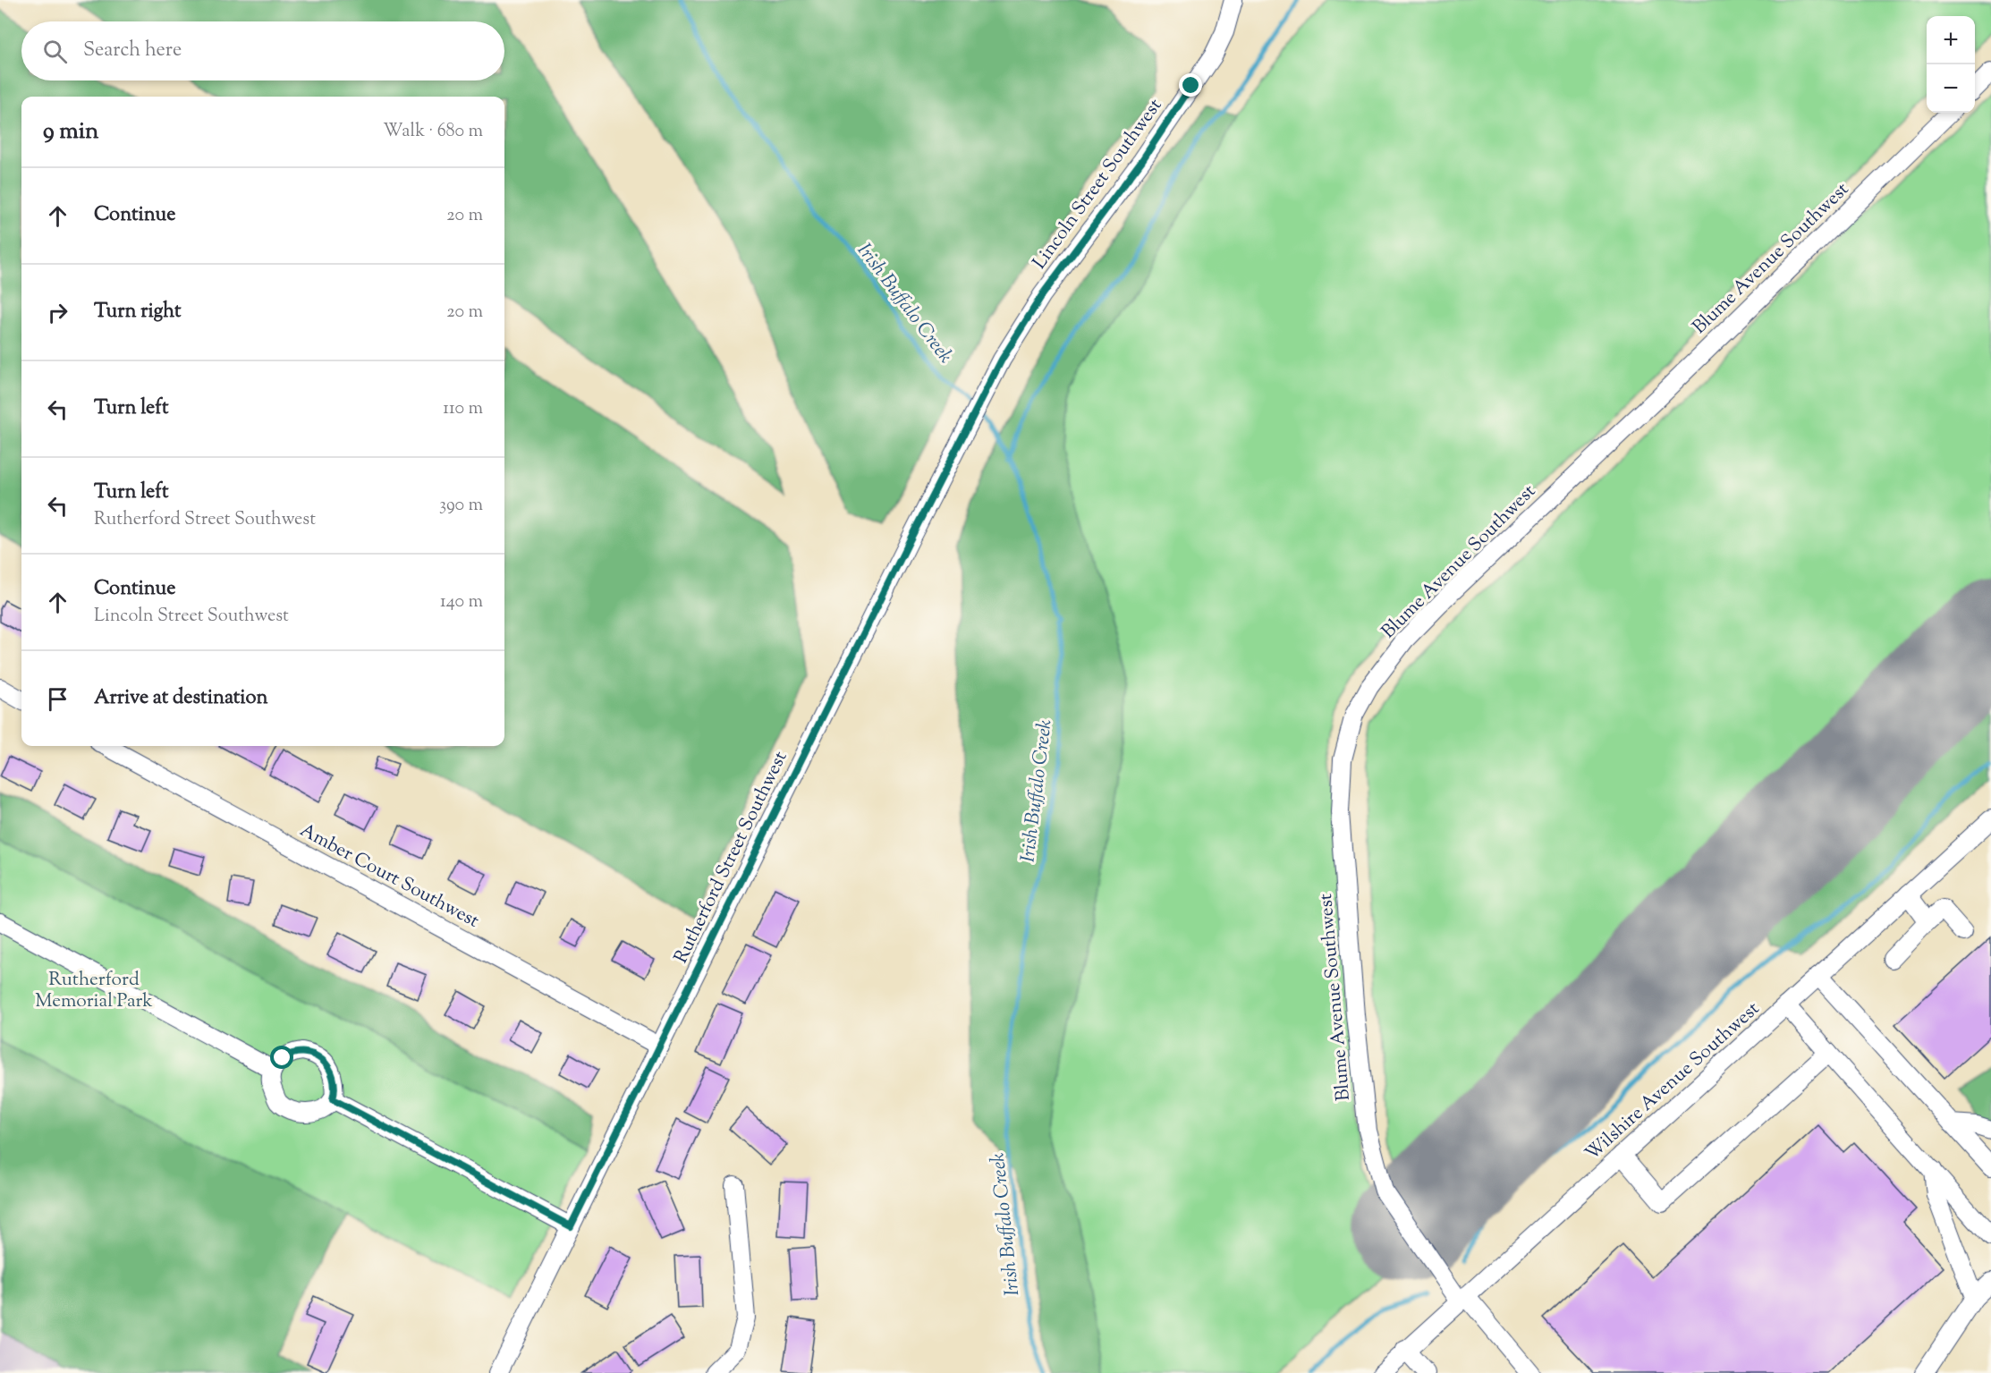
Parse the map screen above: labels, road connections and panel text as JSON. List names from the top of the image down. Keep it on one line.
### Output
{"streets":{"street":["Lincoln Street Southwest","Blume Avenue Southwest","Rutherford Street Southwest","Amber Court Southwest","Wilshire Avenue Southwest"]},"crossings":[["Lincoln Street Southwest","Rutherford Street Southwest"],["Blume Avenue Southwest","Wilshire Avenue Southwest"],["Rutherford Street Southwest","Amber Court Southwest"]],"water":["Irish Buffalo Creek"],"parks":["Rutherford Memorial Park"],"page":{"map_buttons":["+","−"],"search":"Search here","heading":["9 min","Walk · 680 m"],"list":[["Continue","20 m"],["Turn right","20 m"],["Turn left","110 m"],["Turn left","Rutherford Street Southwest","390 m"],["Continue","Lincoln Street Southwest","140 m"],"Arrive at destination"]}}
